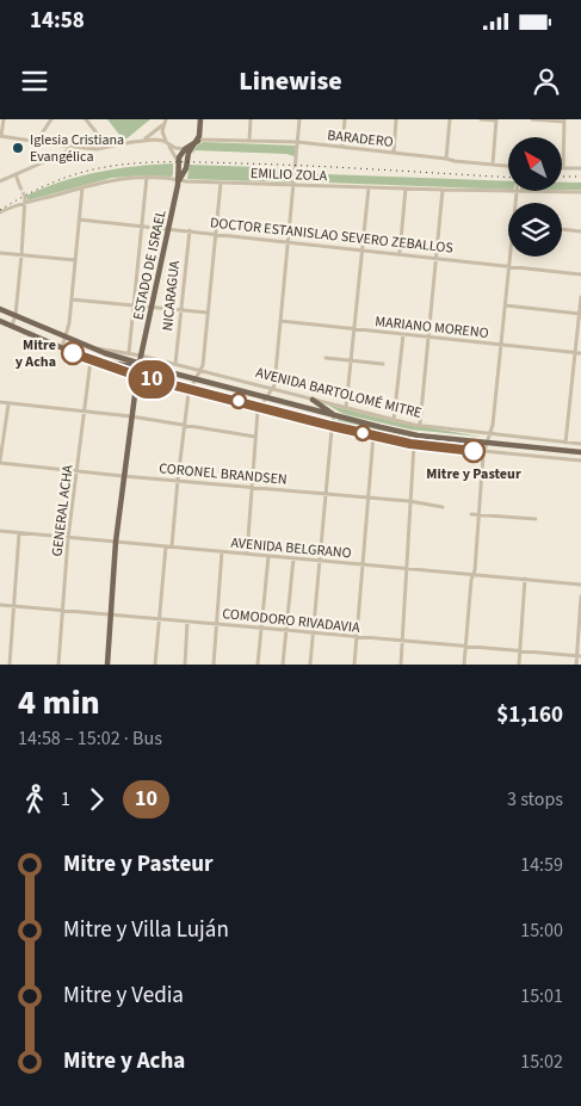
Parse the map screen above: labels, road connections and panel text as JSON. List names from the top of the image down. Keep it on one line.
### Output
{"streets":{"main road":["ESTADO DE ISRAEL","AVENIDA BARTOLOMÉ MITRE"],"street":["BARADERO","EMILIO ZOLA","DOCTOR ESTANISLAO SEVERO ZEBALLOS","NICARAGUA","MARIANO MORENO","CORONEL BRANDSEN","GENERAL ACHA","AVENIDA BELGRANO","COMODORO RIVADAVIA"]},"crossings":[["BARADERO","ESTADO DE ISRAEL"],["EMILIO ZOLA","ESTADO DE ISRAEL"],["DOCTOR ESTANISLAO SEVERO ZEBALLOS","ESTADO DE ISRAEL"],["DOCTOR ESTANISLAO SEVERO ZEBALLOS","NICARAGUA"],["ESTADO DE ISRAEL","AVENIDA BARTOLOMÉ MITRE"],["ESTADO DE ISRAEL","CORONEL BRANDSEN"],["ESTADO DE ISRAEL","AVENIDA BELGRANO"],["ESTADO DE ISRAEL","COMODORO RIVADAVIA"],["NICARAGUA","AVENIDA BARTOLOMÉ MITRE"],["AVENIDA BARTOLOMÉ MITRE","GENERAL ACHA"],["CORONEL BRANDSEN","GENERAL ACHA"],["GENERAL ACHA","AVENIDA BELGRANO"],["GENERAL ACHA","COMODORO RIVADAVIA"]],"places":["Iglesia Cristiana Evangélica","Mitre y Acha","Mitre y Pasteur"],"lines":["bus line 10"],"north":"top left","page":{"status":"14:58","header":"Linewise","on_map":"10","heading":["4 min","14:58 – 15:02 · Bus","$1,160"],"legs":["1","10","3 stops"],"list":[{"name":"Mitre y Pasteur","value":"14:59"},{"name":"Mitre y Villa Luján","value":"15:00"},{"name":"Mitre y Vedia","value":"15:01"},{"name":"Mitre y Acha","value":"15:02"}]}}
